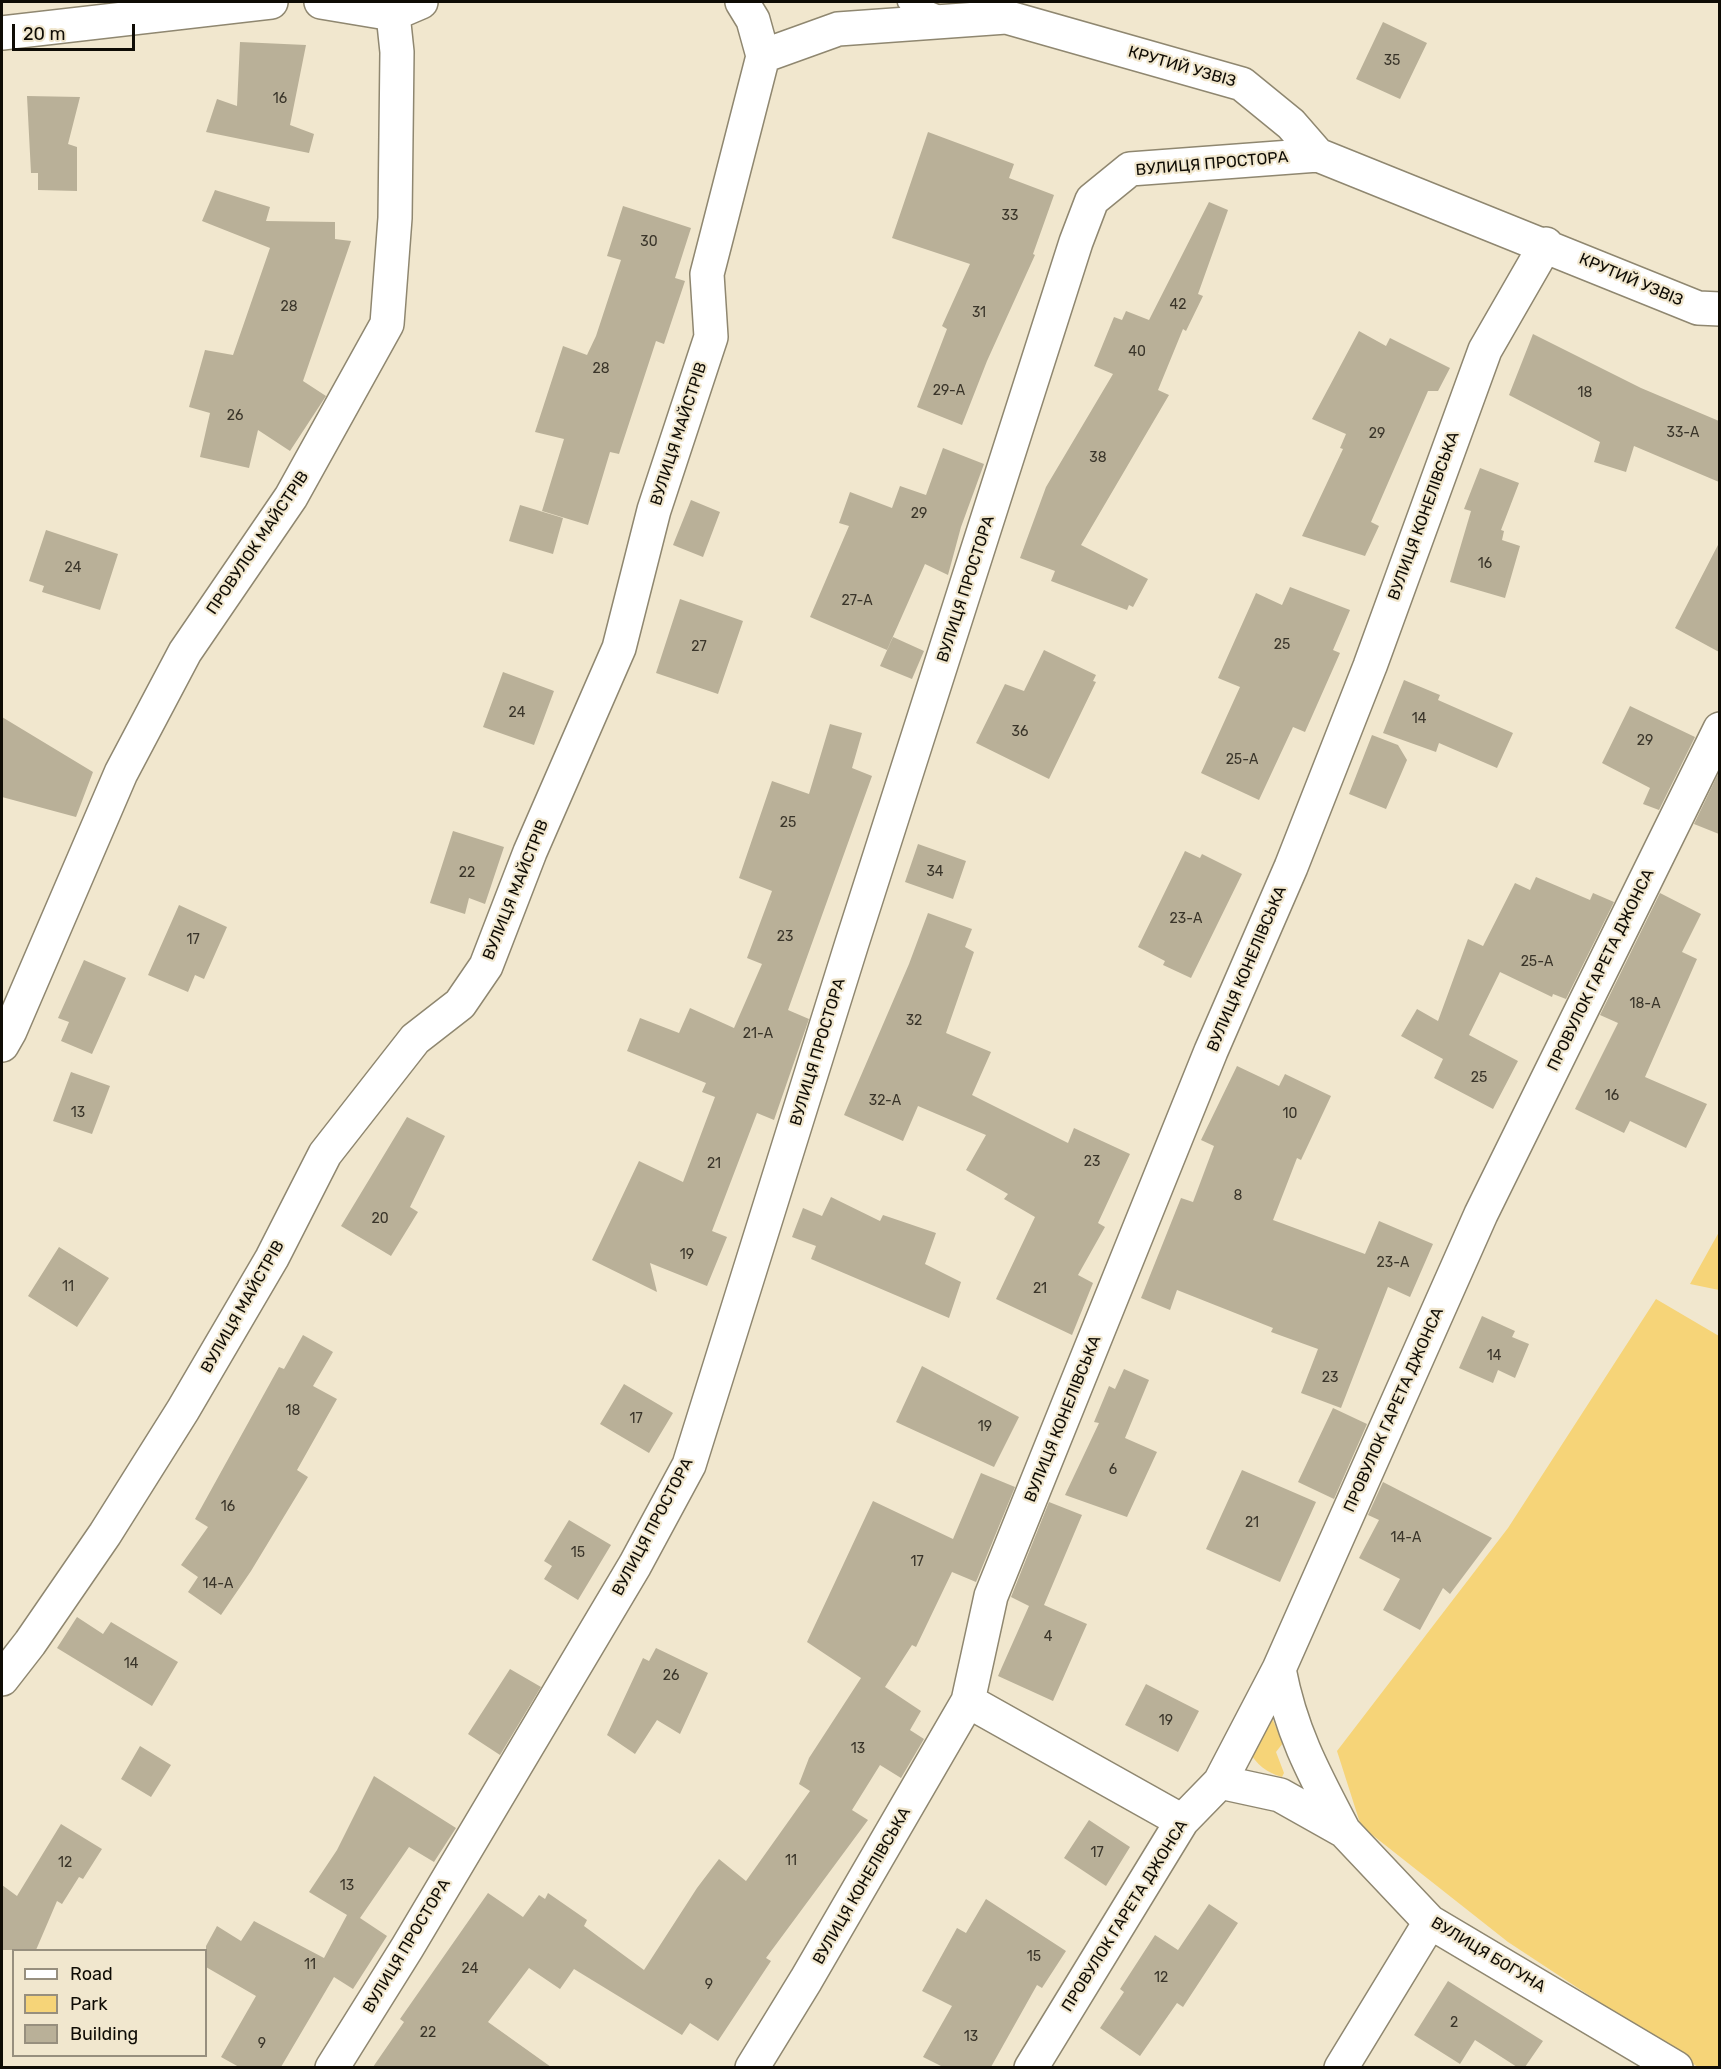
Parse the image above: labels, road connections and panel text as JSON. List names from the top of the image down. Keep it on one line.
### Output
{"streets":{"street":["КРУТИЙ УЗВІЗ","ВУЛИЦЯ ПРОСТОРА","ВУЛИЦЯ МАЙСТРІВ","ВУЛИЦЯ КОНЕЛІВСЬКА","ПРОВУЛОК МАЙСТРІВ","ПРОВУЛОК ГАРЕТА ДЖОНСА","ВУЛИЦЯ БОГУНА"]},"crossings":[["КРУТИЙ УЗВІЗ","ВУЛИЦЯ ПРОСТОРА"],["КРУТИЙ УЗВІЗ","ВУЛИЦЯ МАЙСТРІВ"],["КРУТИЙ УЗВІЗ","ВУЛИЦЯ КОНЕЛІВСЬКА"],["ПРОВУЛОК ГАРЕТА ДЖОНСА","ВУЛИЦЯ БОГУНА"]],"house_numbers":["35","16","33","30","42","28","31","40","28","29-А","18","26","33-А","29","38","29","16","24","27-А","25","27","24","14","36","29","25-А","25","34","22","23-А","23","17","25-А","18-А","32","21-А","25","16","32-А","13","10","23","21","8","20","19","23-А","11","21","14","23","18","17","19","6","16","21","14-А","15","17","14-А","4","14","26","19","13","17","11","12","13","15","11","24","12","9","2","22","13","9"],"legend":["Road","Park","Building"],"scale_bar":"20 m"}
